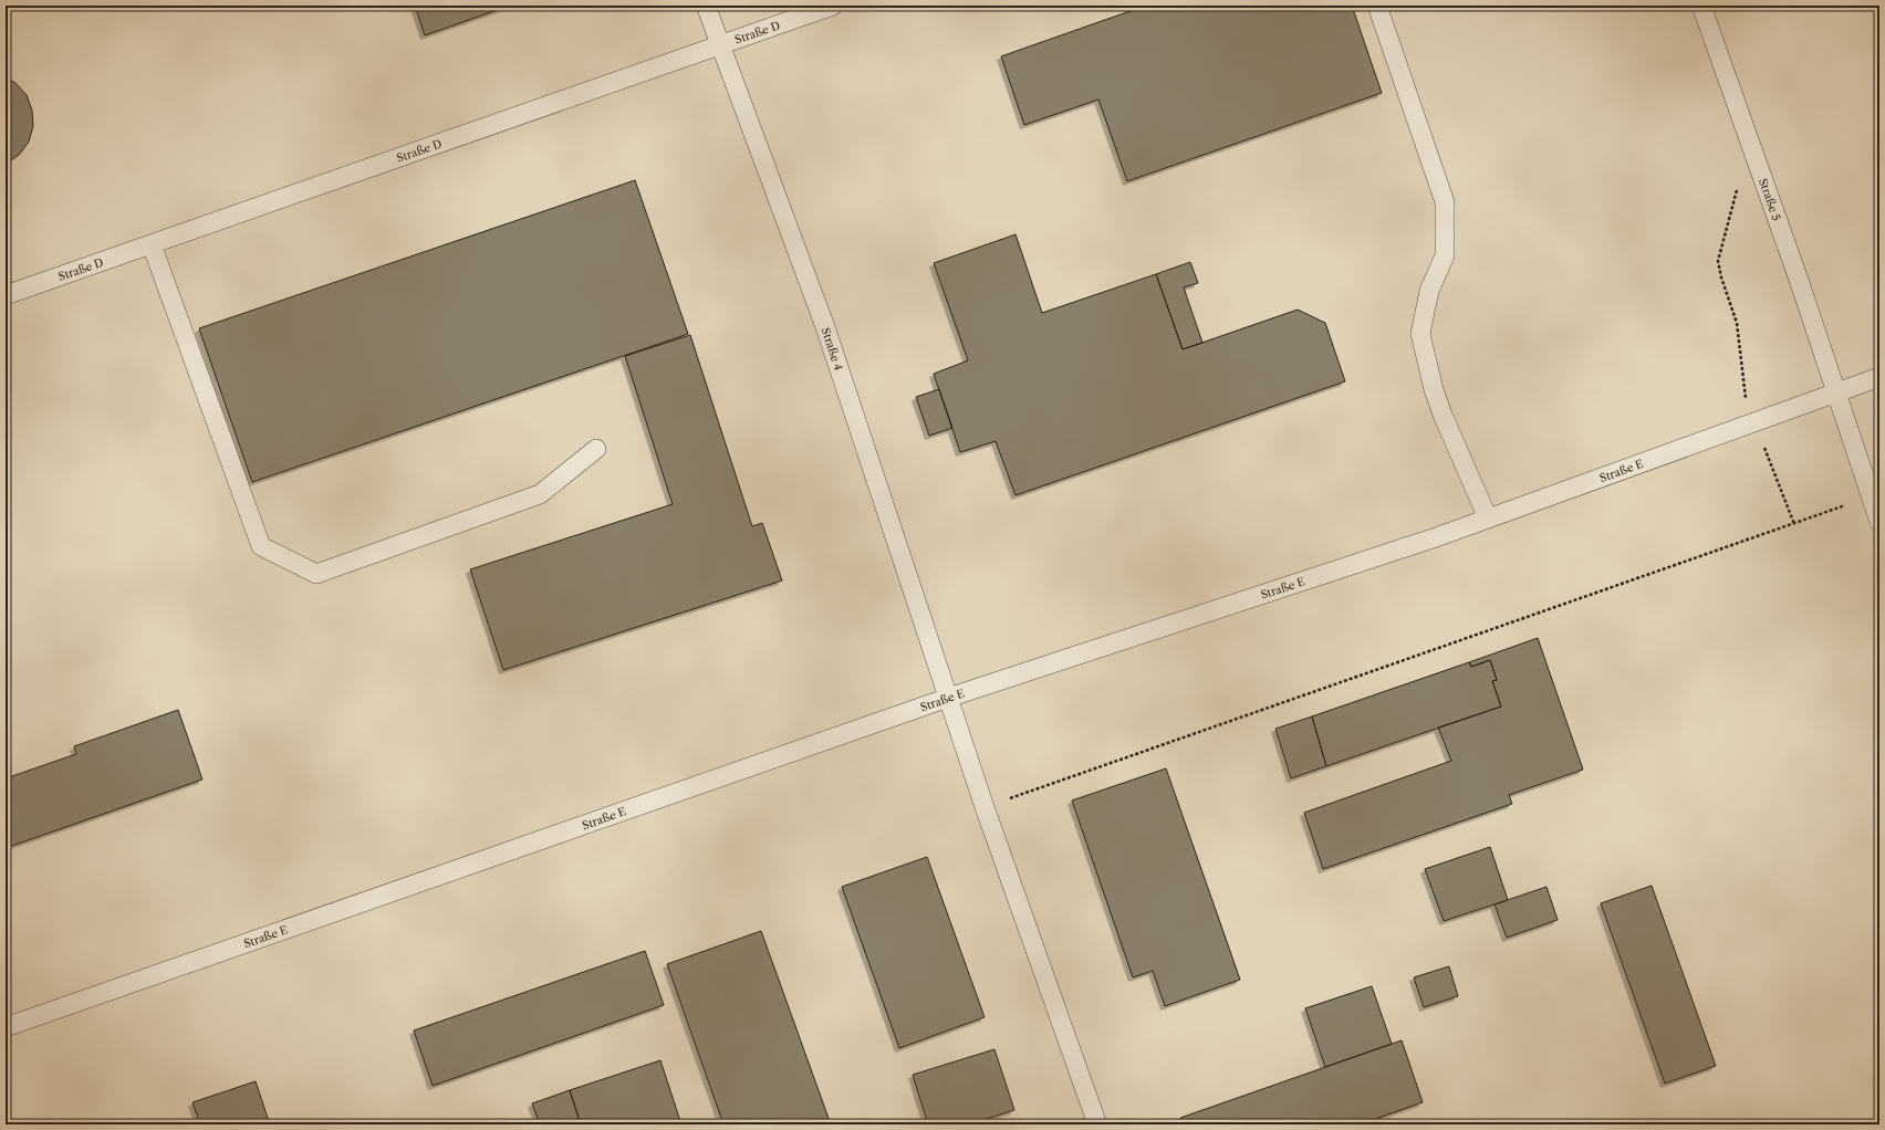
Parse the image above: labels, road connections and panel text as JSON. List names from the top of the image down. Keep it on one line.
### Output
{"streets":{"lane":["Straße D","Straße 5","Straße 4","Straße E"]},"crossings":[["Straße D","Straße 4"],["Straße 5","Straße E"],["Straße 4","Straße E"]]}
